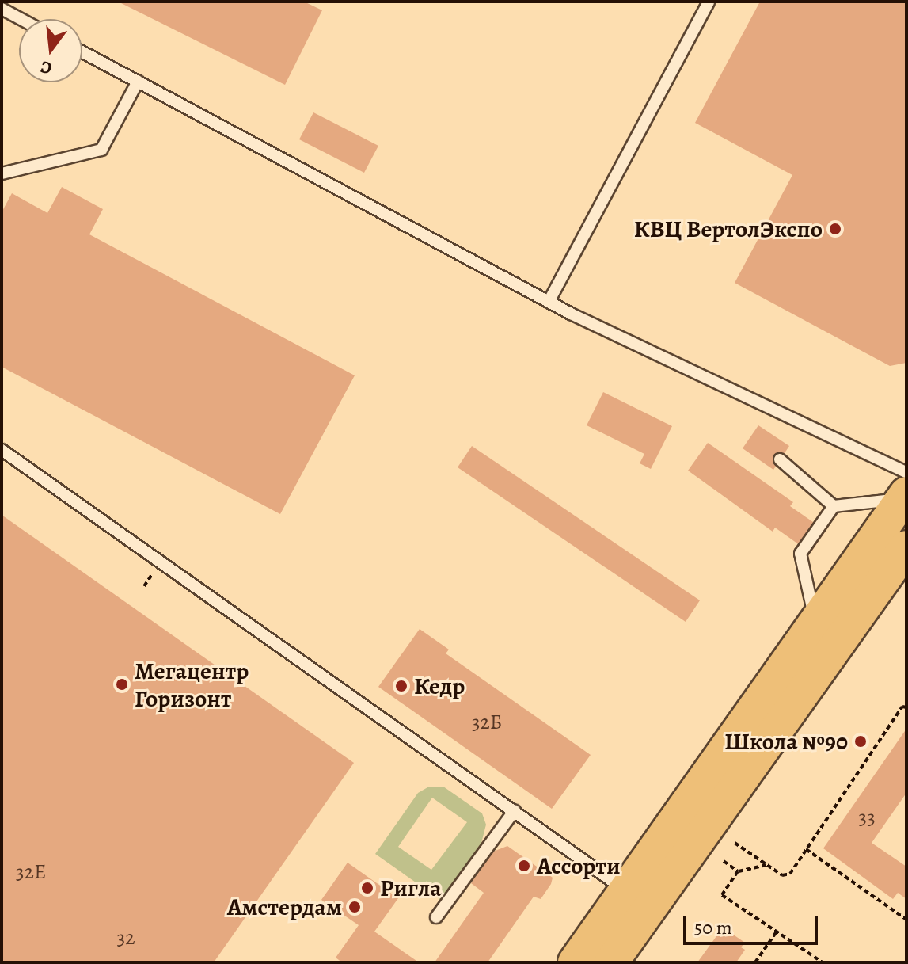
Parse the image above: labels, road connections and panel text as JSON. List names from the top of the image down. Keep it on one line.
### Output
{"places":["КВЦ ВертолЭкспо","Мегацентр Горизонт","Кедр","Школа №90","Ассорти","Ригла","Амстердам"],"house_numbers":["32Б","33","32Е","32"],"scale_bar":"50 m","north":"bottom"}
